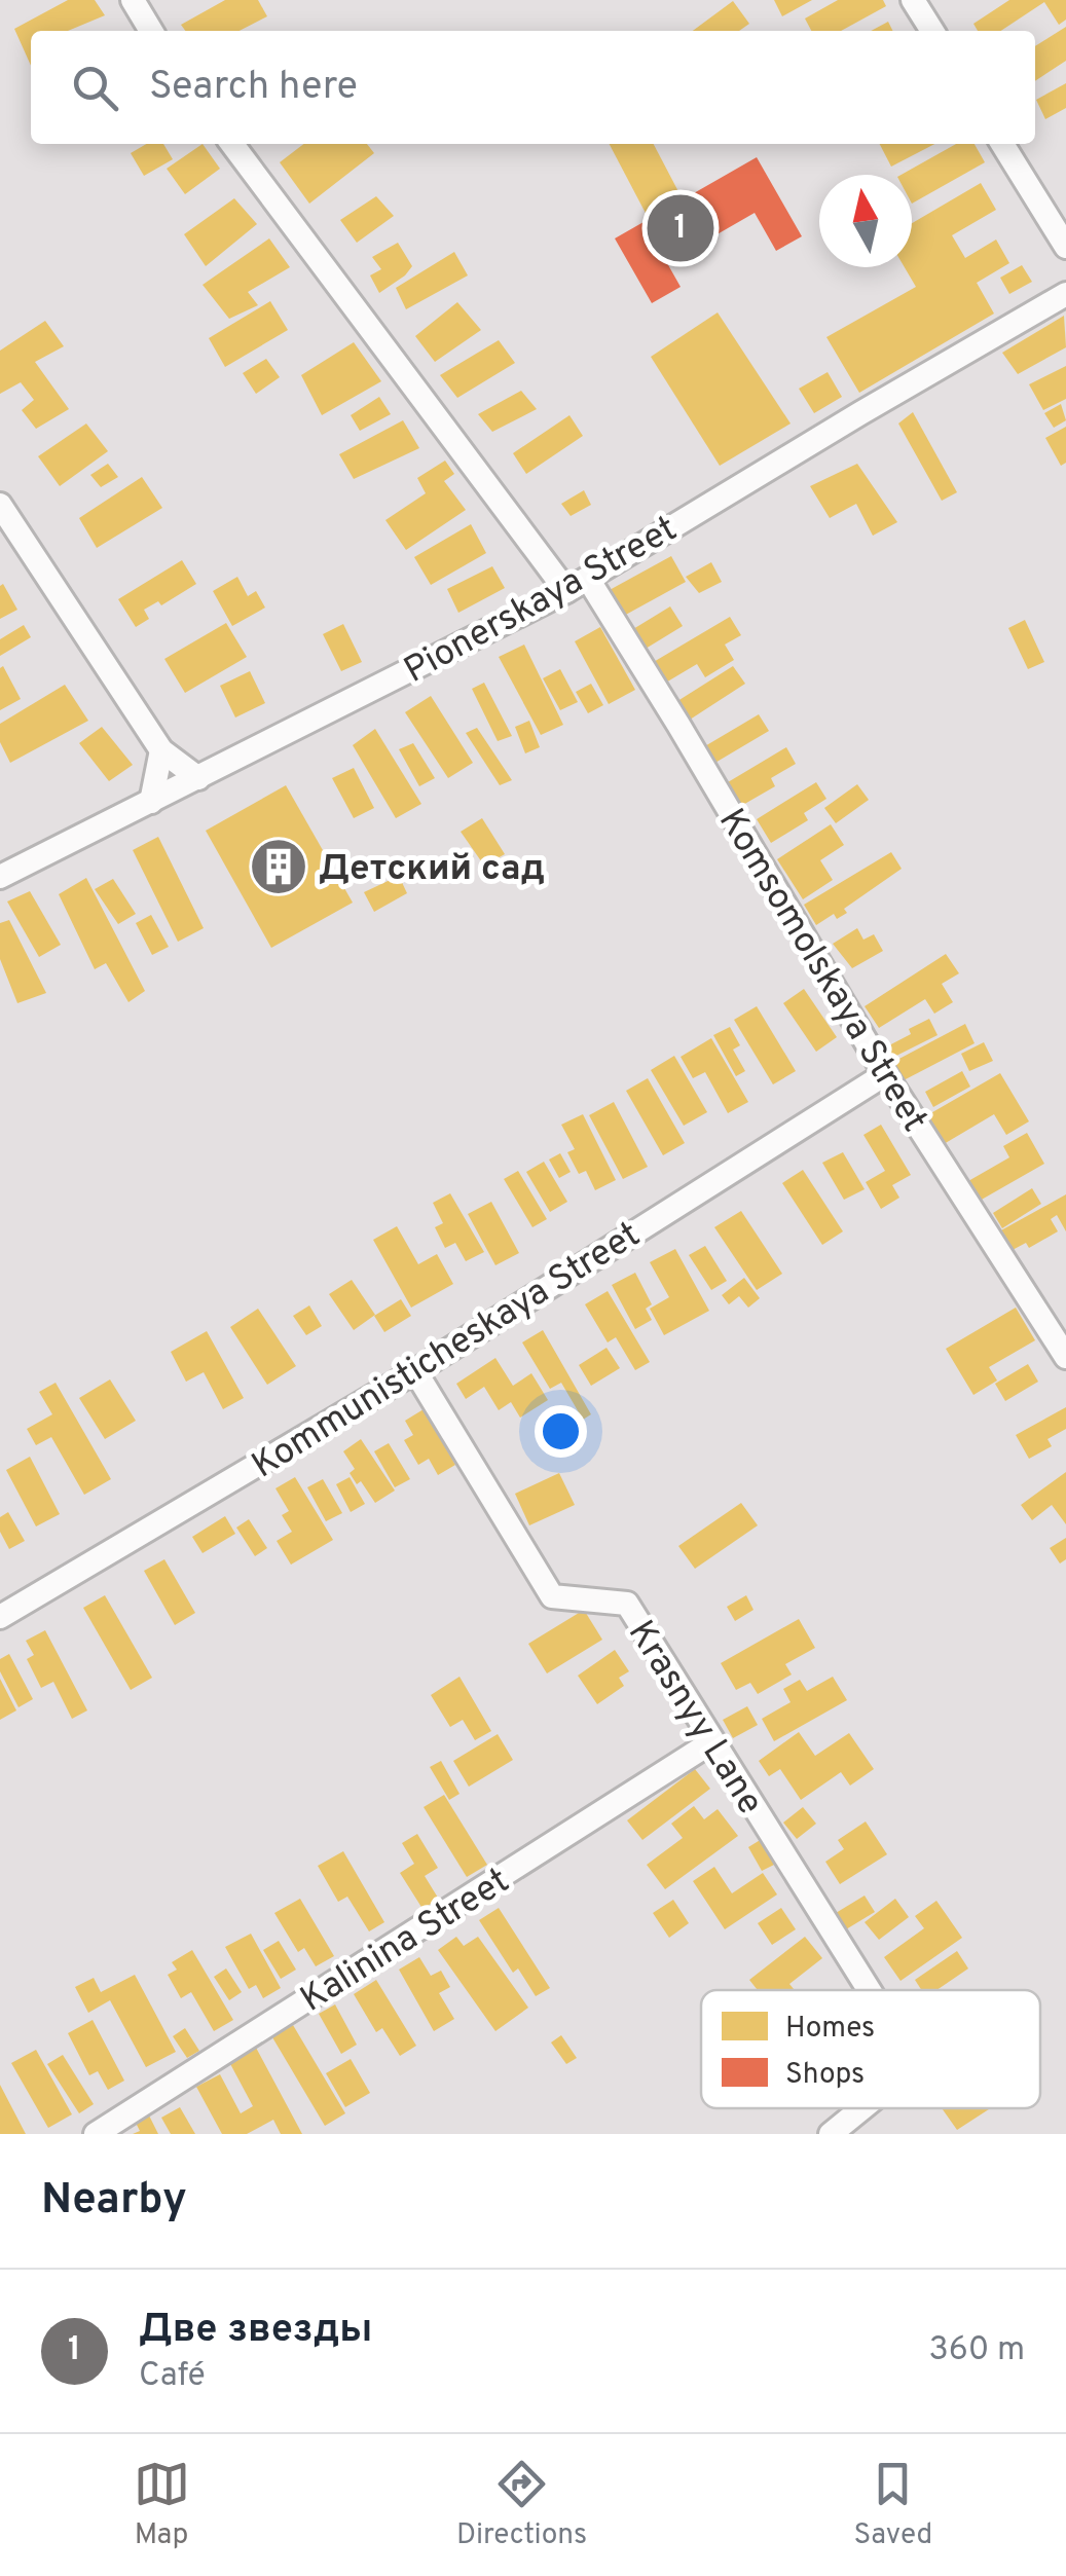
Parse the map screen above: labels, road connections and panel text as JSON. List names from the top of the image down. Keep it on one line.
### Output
{"streets":{"street":["Pionerskaya Street","Komsomolskaya Street","Kommunisticheskaya Street","Krasnyy Lane","Kalinina Street"]},"crossings":[["Pionerskaya Street","Komsomolskaya Street"],["Komsomolskaya Street","Kommunisticheskaya Street"],["Kommunisticheskaya Street","Krasnyy Lane"],["Krasnyy Lane","Kalinina Street"]],"places":{"building":["Детский сад"]},"legend":["Homes","Shops"],"north":"top","page":{"search":"Search here","pins":"1","heading":"Nearby","list":[{"mark":"1","name":"Две звезды","note":"Café","value":"360 m"}],"nav":["Map","Directions","Saved"]}}
